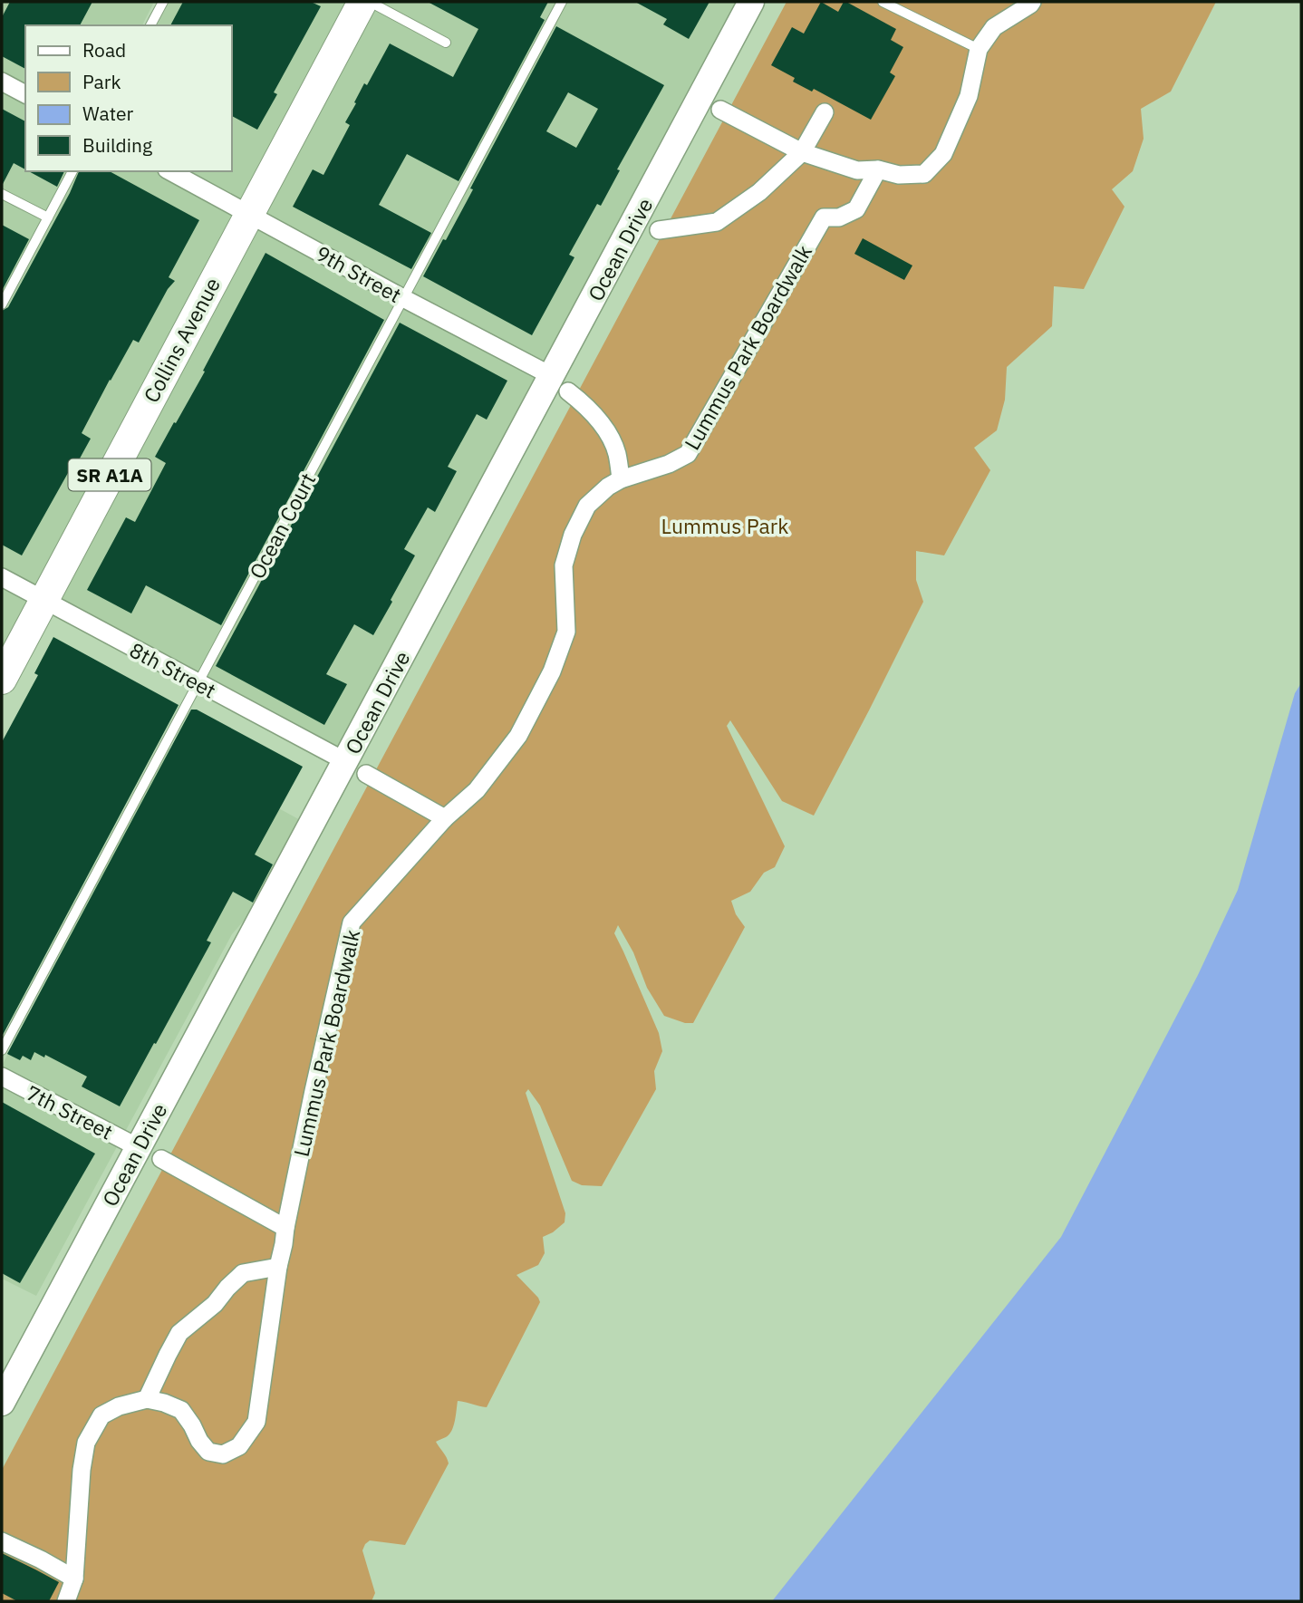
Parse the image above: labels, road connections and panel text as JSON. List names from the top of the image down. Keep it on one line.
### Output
{"streets":{"main road":["Collins Avenue","SR A1A"],"street":["Ocean Drive","9th Street","Lummus Park Boardwalk","8th Street","7th Street"],"lane":["Ocean Court"]},"crossings":[["Ocean Drive","9th Street"],["Ocean Drive","8th Street"],["Ocean Drive","7th Street"],["9th Street","Collins Avenue"],["9th Street","Lummus Park Boardwalk"],["9th Street","Ocean Court"],["Collins Avenue","8th Street"],["Lummus Park Boardwalk","8th Street"],["Ocean Court","8th Street"]],"parks":["Lummus Park"],"legend":["Road","Park","Water","Building"]}
